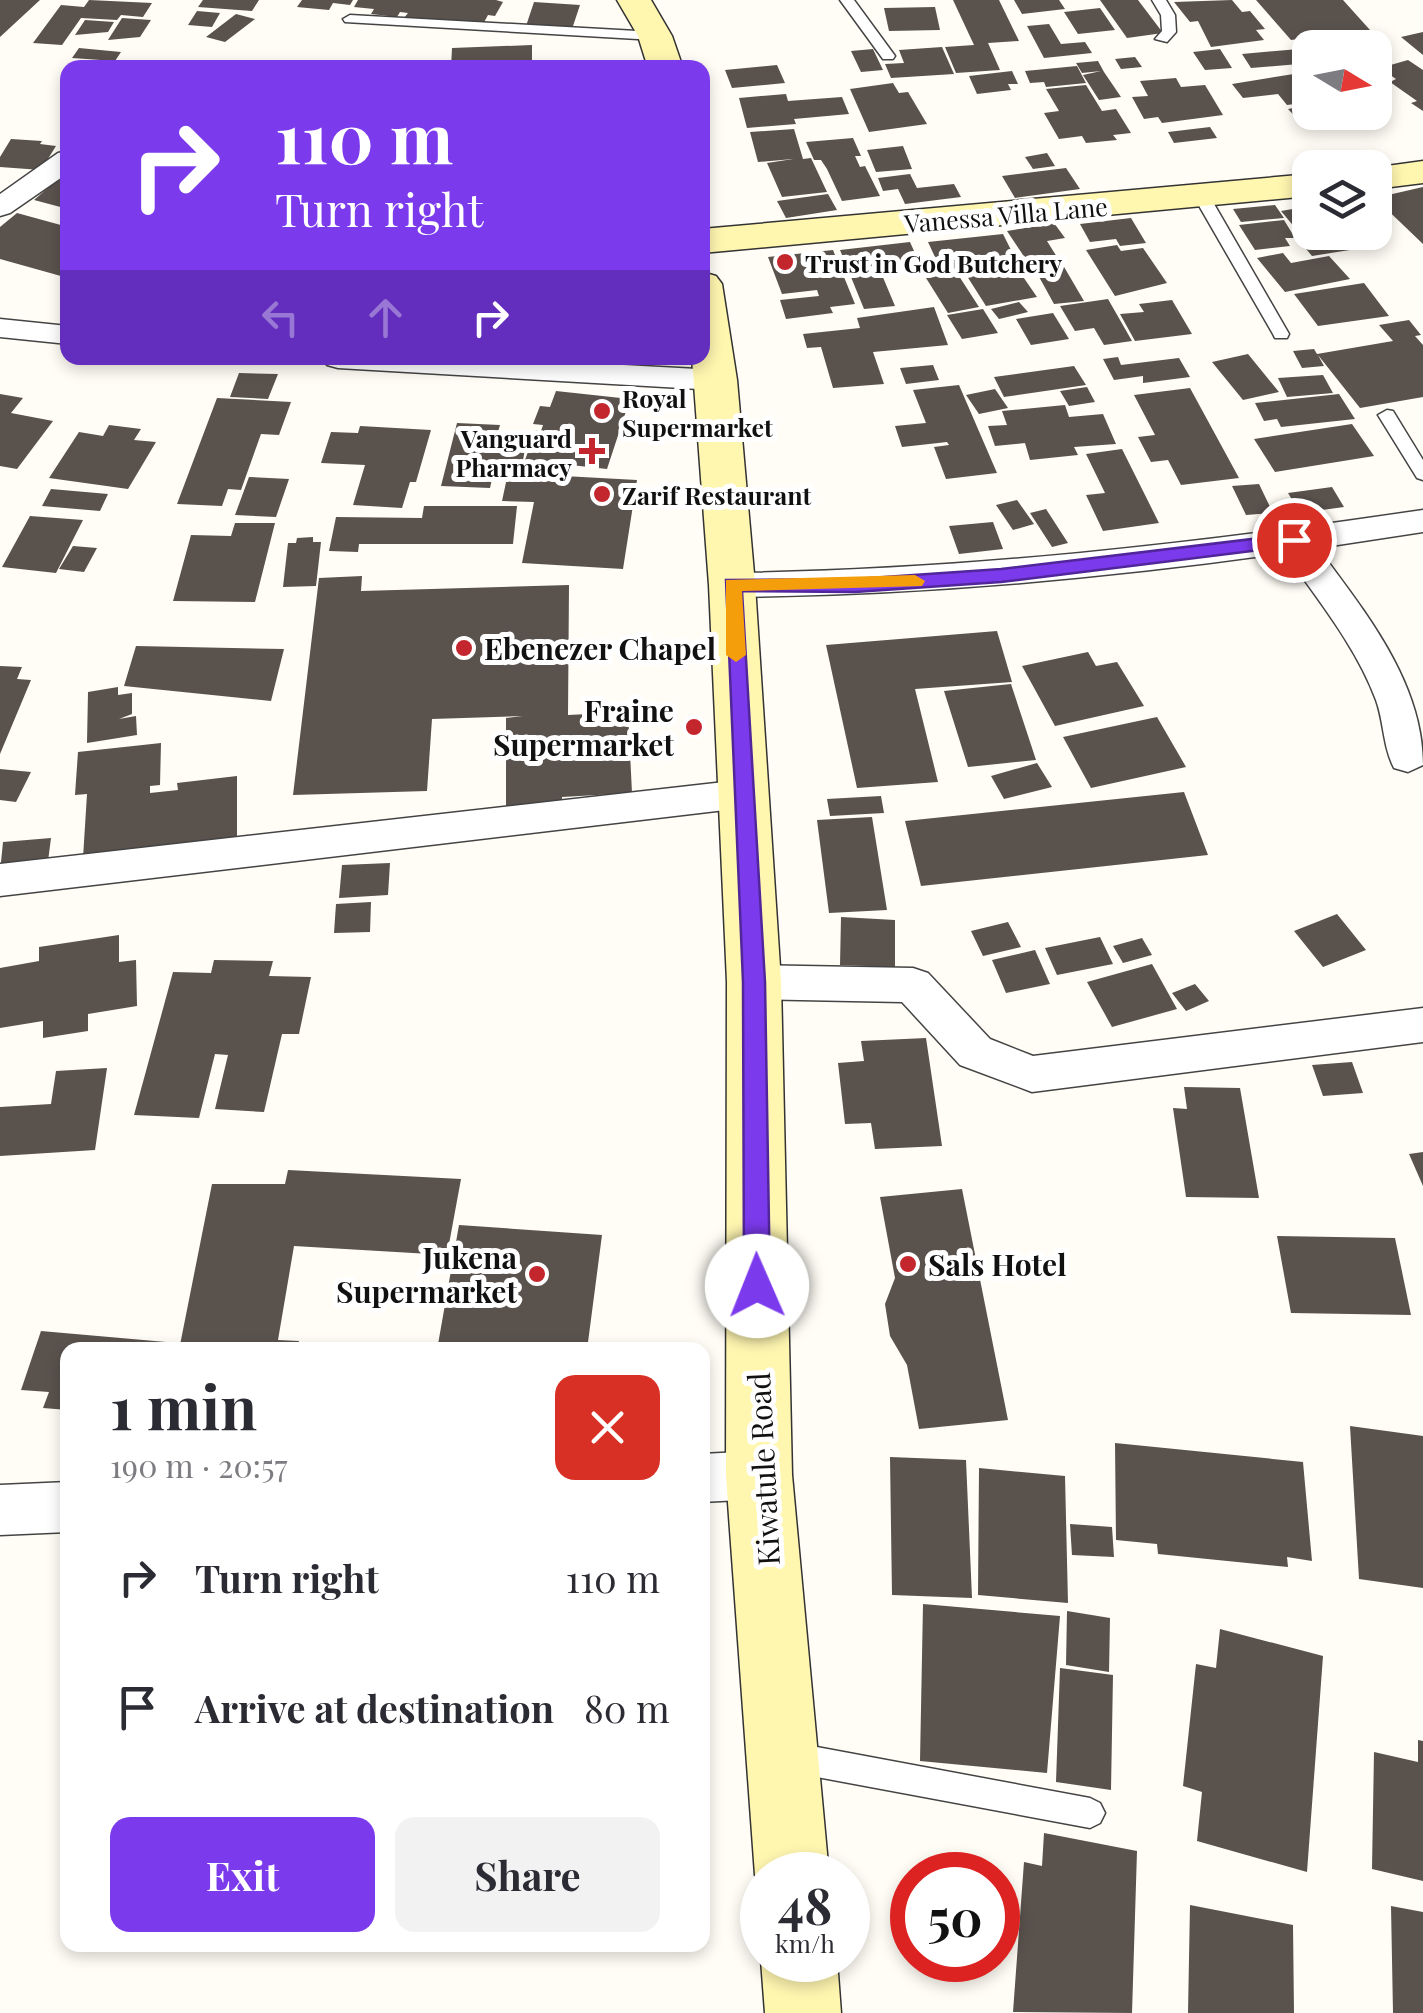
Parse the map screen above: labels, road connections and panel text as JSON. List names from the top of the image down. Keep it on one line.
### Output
{"streets":{"main road":["Vanessa Villa Lane","Kiwatule Road"]},"places":{"other":["Trust in God Butchery","Royal Supermarket","Zarif Restaurant","Ebenezer Chapel","Fraine Supermarket","Sals Hotel","Jukena Supermarket"],"health":["Vanguard Pharmacy"]},"north":"right","page":{"turn":["110 m","Turn right"],"heading":["1 min","190 m · 20:57"],"list":[{"name":"Turn right","value":"110 m"},{"name":"Arrive at destination","value":"80 m"}],"buttons":["Exit","Share"],"speed":"48 km/h","limit":"50"}}
